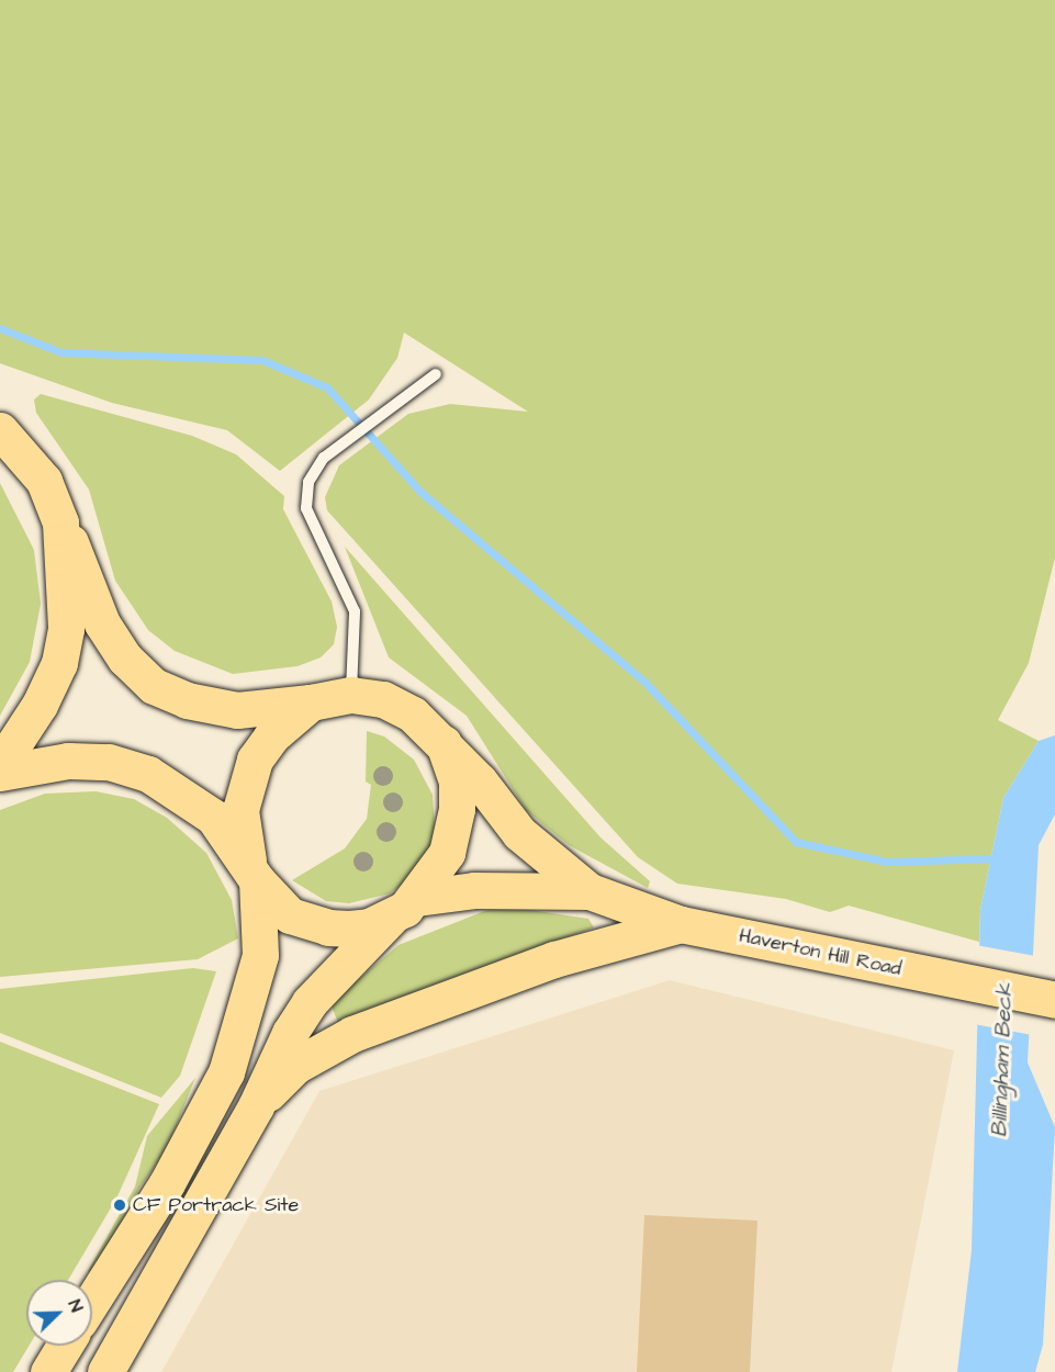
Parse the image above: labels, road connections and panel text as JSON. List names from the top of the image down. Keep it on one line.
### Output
{"streets":{"main road":["Haverton Hill Road"]},"water":["Billingham Beck"],"places":["CF Portrack Site"],"north":"top right"}
